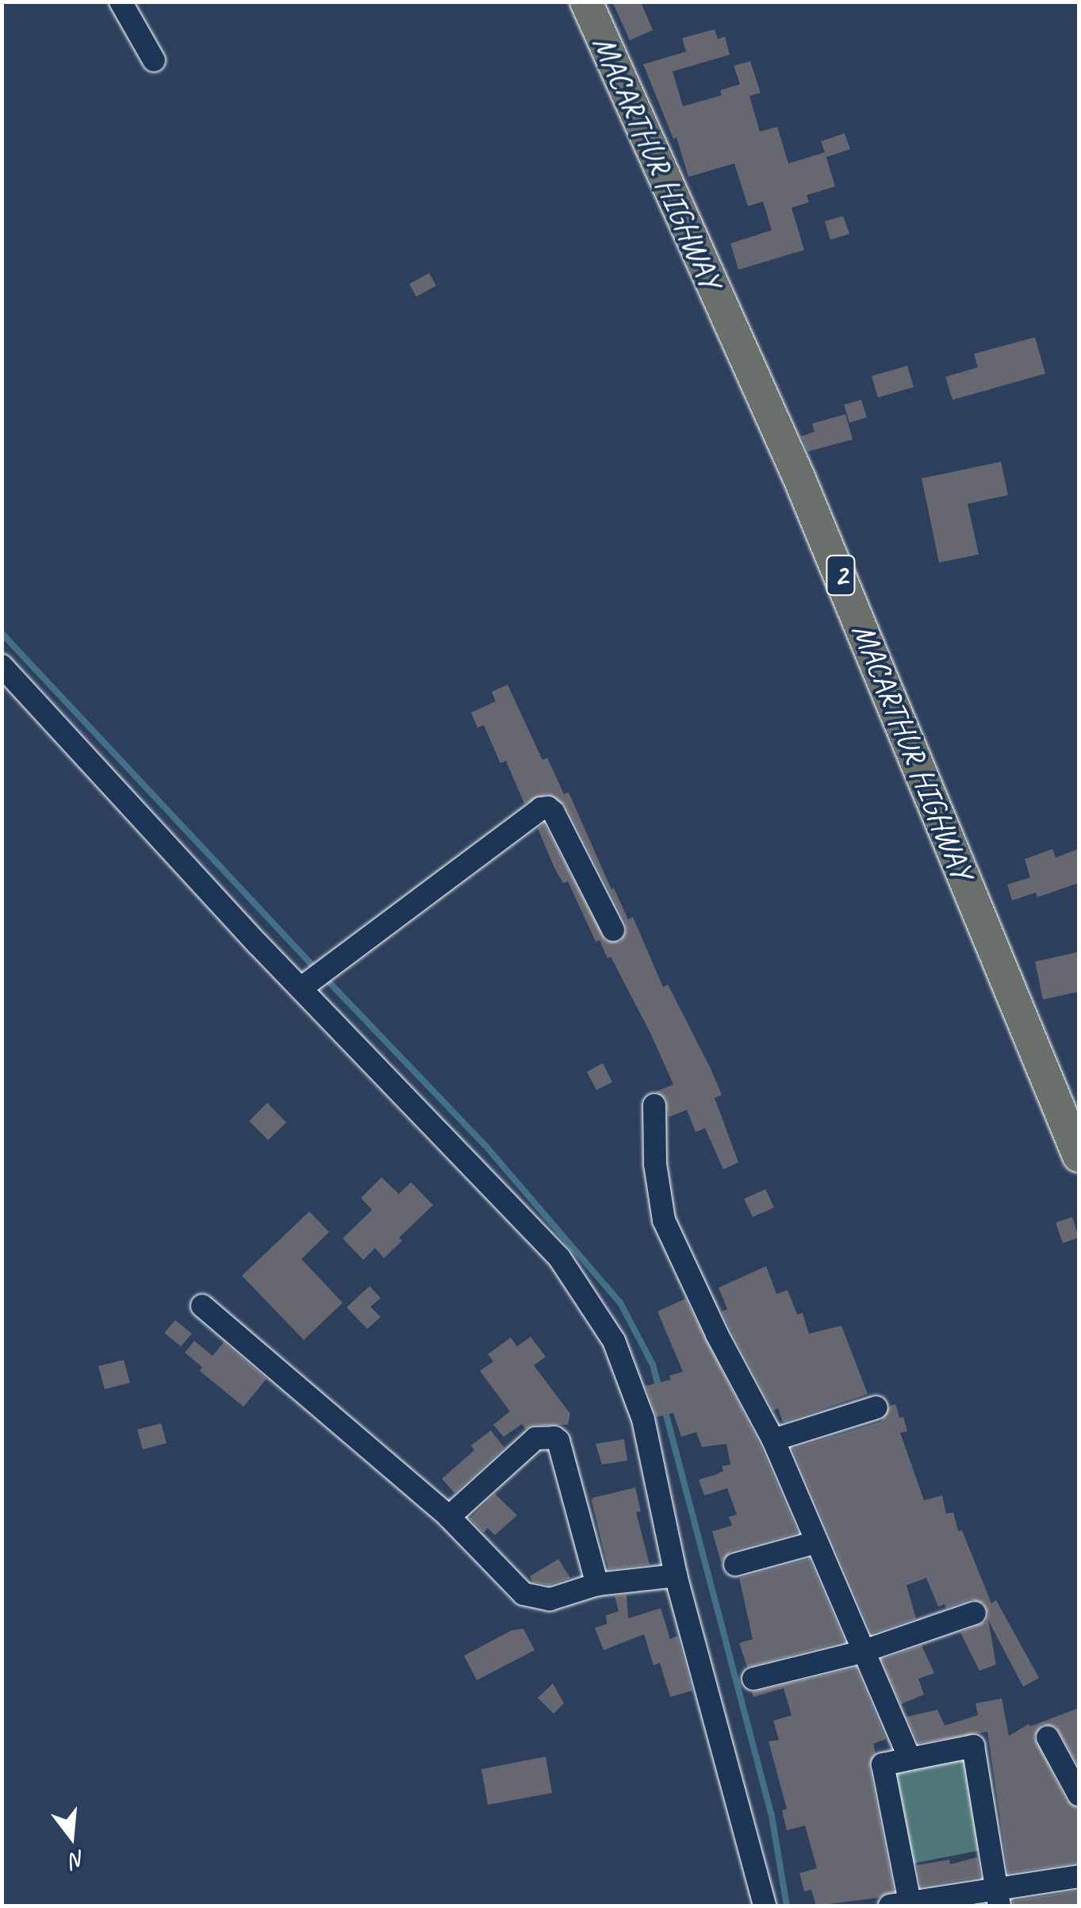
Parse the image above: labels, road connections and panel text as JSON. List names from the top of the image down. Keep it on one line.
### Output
{"streets":{"highway":["MACARTHUR HIGHWAY","2"]},"north":"bottom"}
